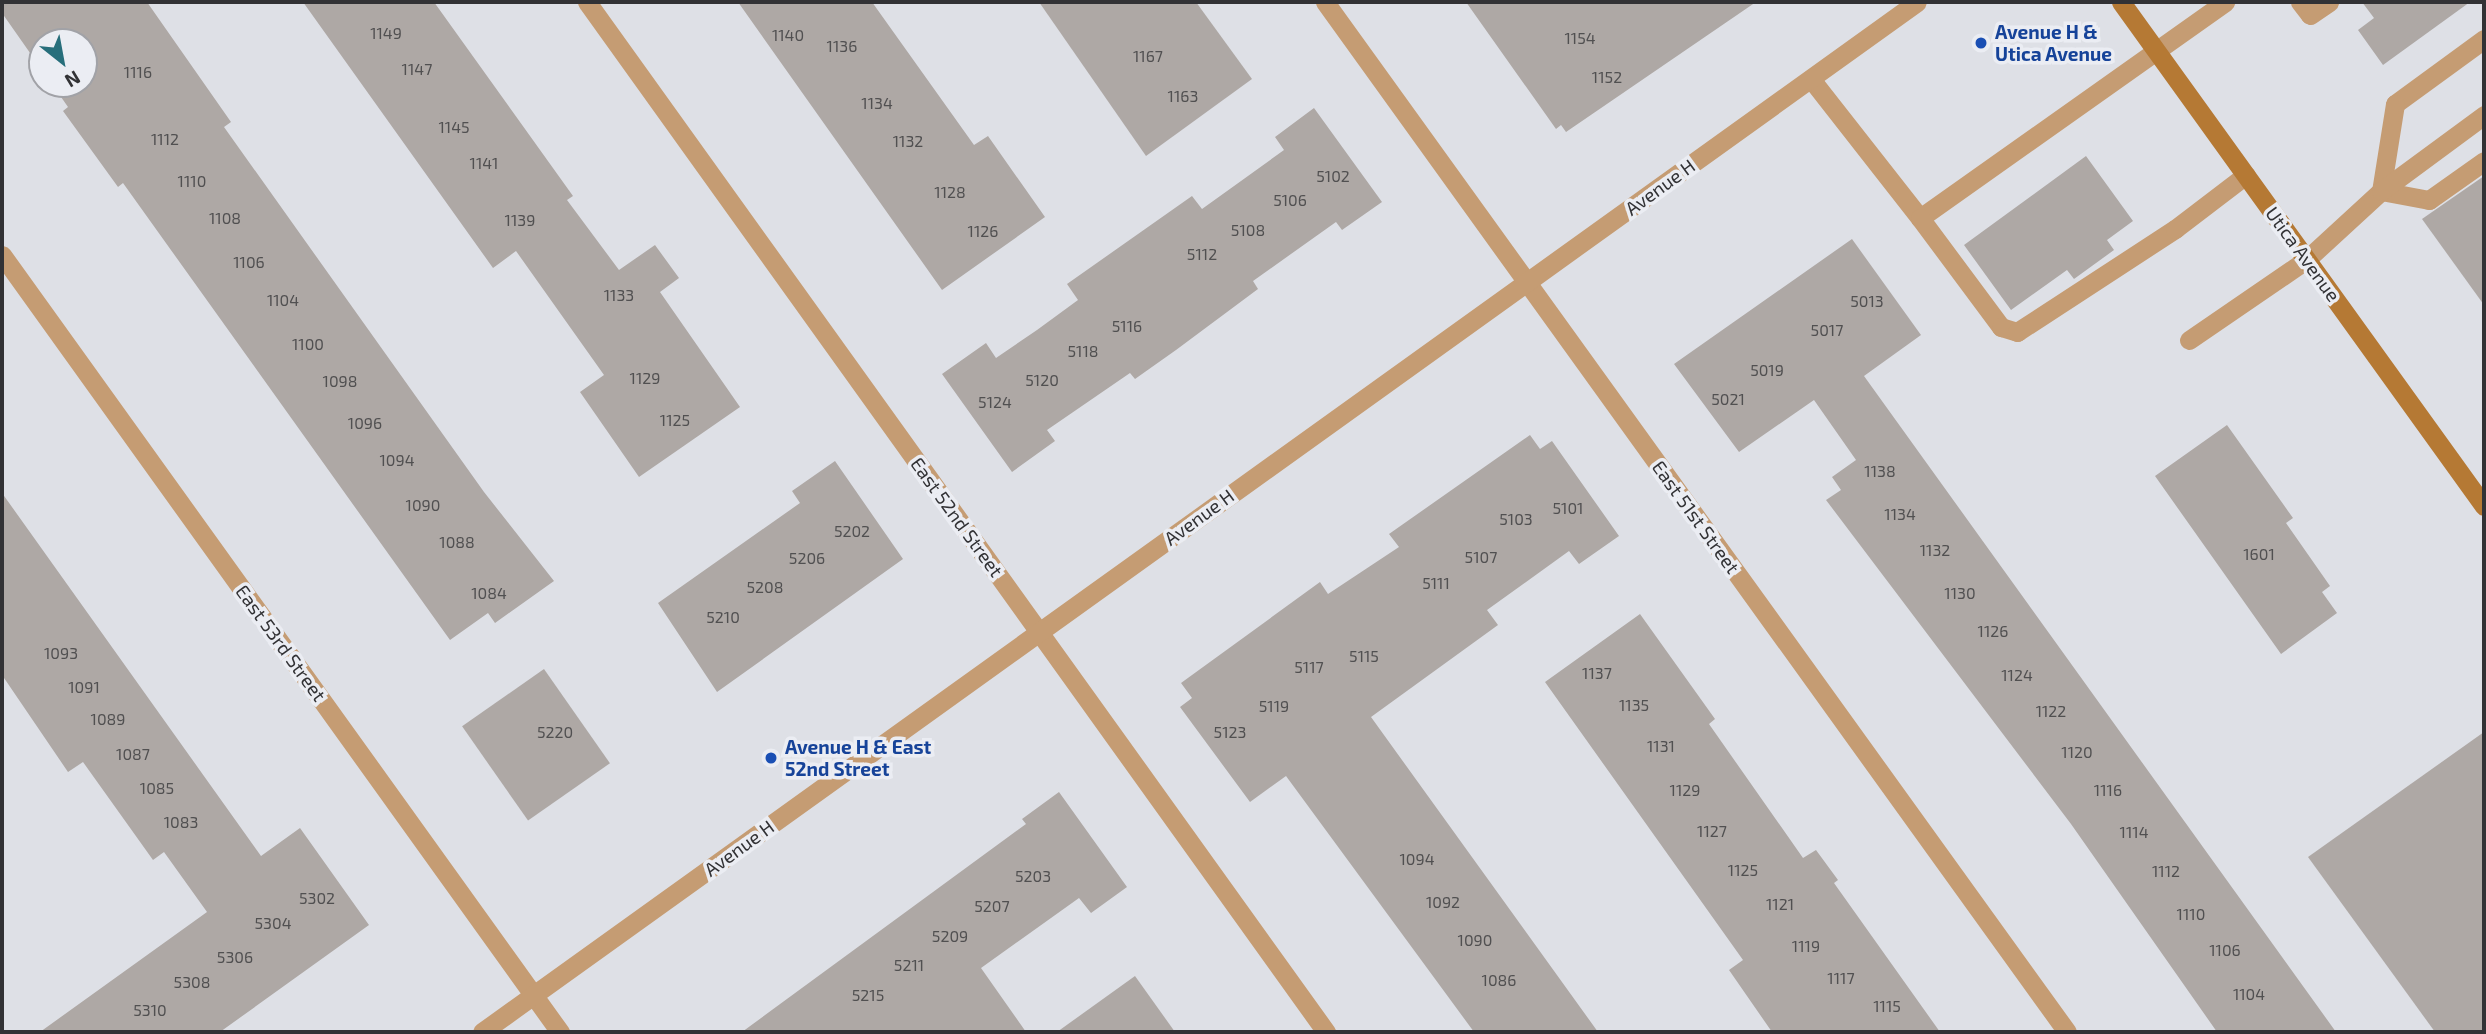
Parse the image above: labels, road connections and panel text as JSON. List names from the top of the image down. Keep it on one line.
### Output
{"streets":{"main road":["Utica Avenue"],"street":["Avenue H","East 52nd Street","East 51st Street","East 53rd Street"]},"crossings":[["Avenue H","East 52nd Street"],["Avenue H","East 51st Street"],["Avenue H","East 53rd Street"]],"places":["Avenue H & Utica Avenue","Avenue H & East 52nd Street"],"house_numbers":["1149","1140","1154","1136","1167","1147","1116","1152","1163","1134","1145","1112","1132","1141","5102","1110","1128","5106","1108","1139","5108","1126","5112","1106","1133","1104","5013","5116","5017","1100","5118","5019","1129","5120","1098","5021","5124","1125","1096","1094","1138","1090","5101","1134","5103","5202","1088","1132","1601","5107","5206","5111","5208","1084","1130","5210","1126","1093","5115","5117","1137","1124","1091","1135","5119","1122","1089","5220","5123","1131","1120","1087","1085","1129","1116","1083","1127","1114","1094","1125","1112","5203","5302","1092","1121","5207","1110","5304","5209","1090","1119","1106","5306","5211","1117","1086","5308","1104","5215","1115","5310"],"north":"bottom right"}
